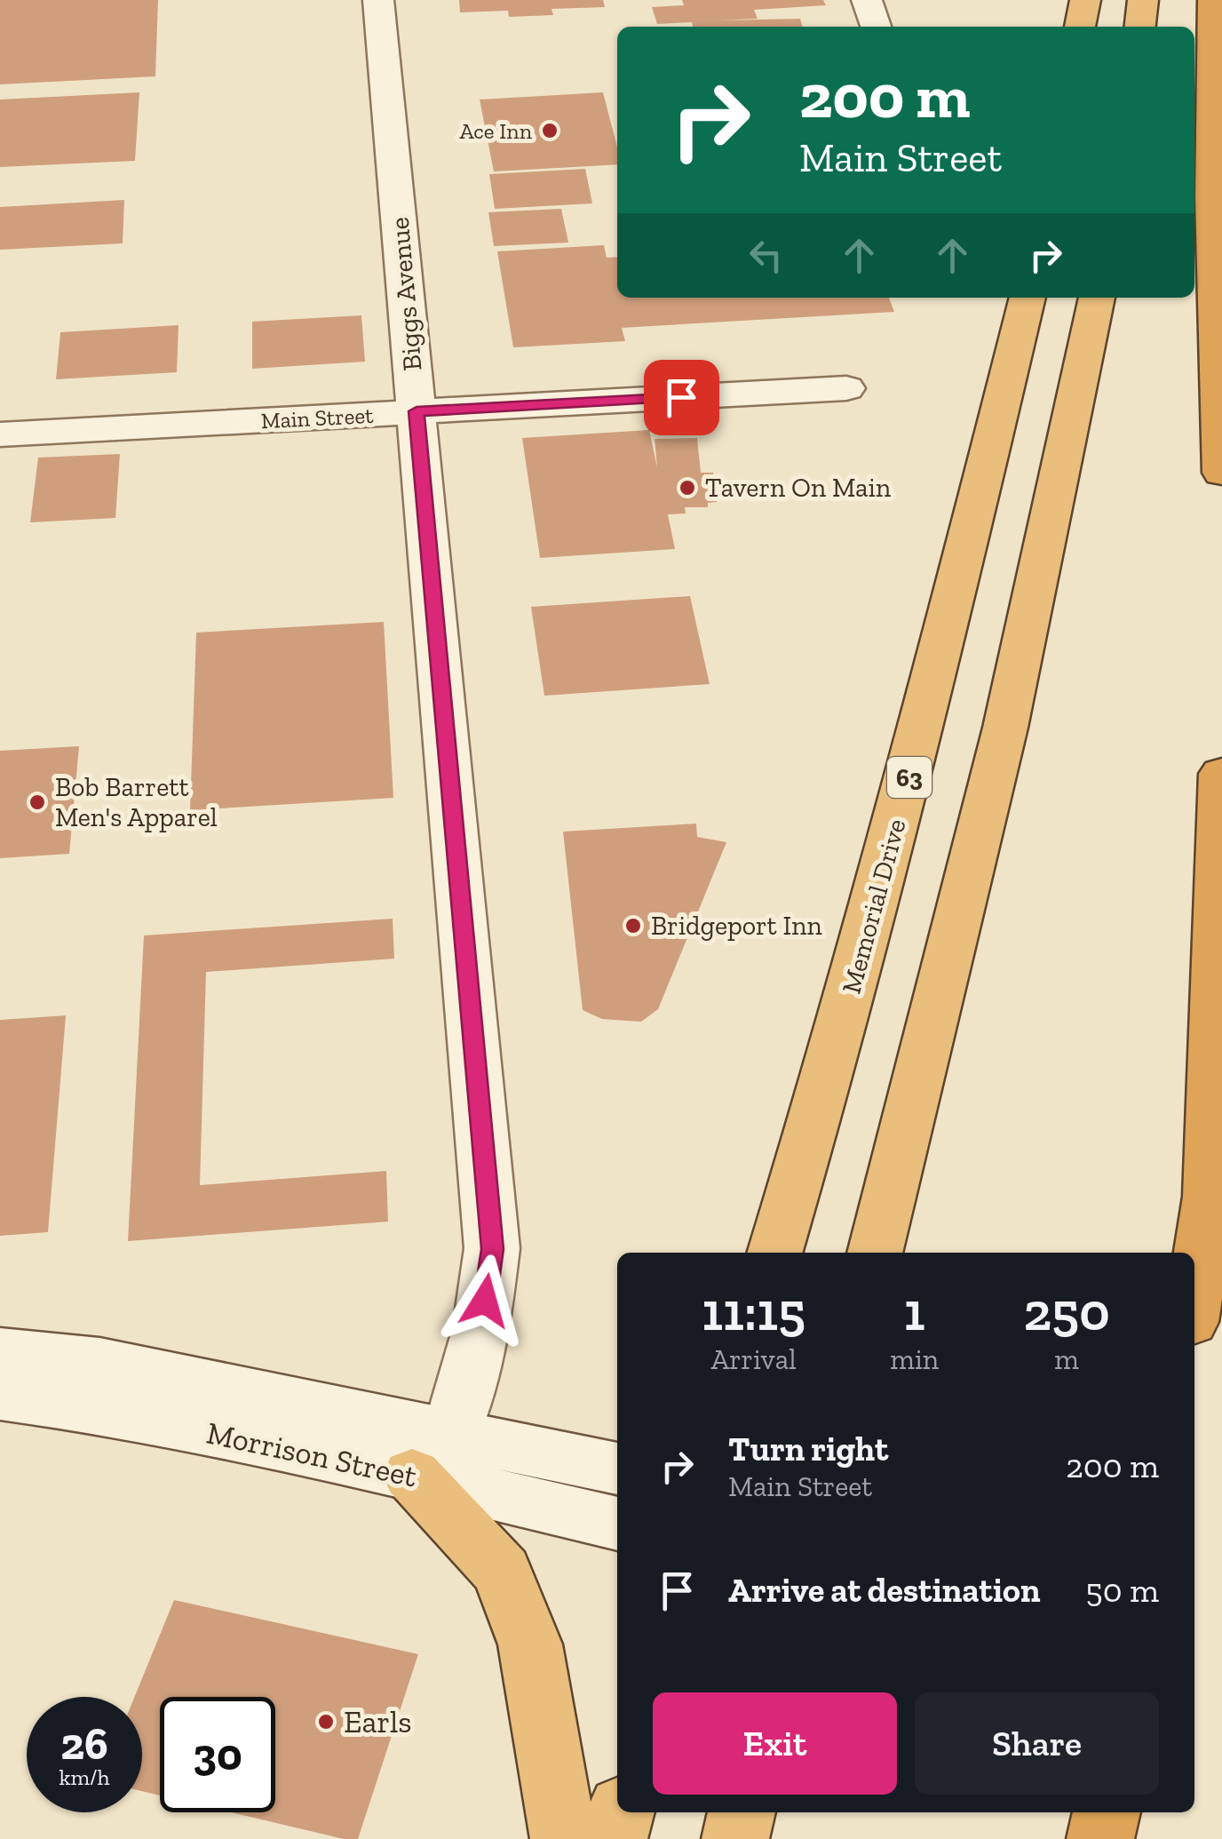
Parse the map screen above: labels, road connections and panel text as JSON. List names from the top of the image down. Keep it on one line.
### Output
{"streets":{"highway":["63","Memorial Drive"],"street":["Biggs Avenue","Main Street","Morrison Street"]},"crossings":[["Biggs Avenue","Main Street"],["Biggs Avenue","Morrison Street"]],"places":["Ace Inn","Tavern On Main","Bob Barrett Men's Apparel","Bridgeport Inn","Earls"],"page":{"turn":["200 m","Main Street"],"eta":["11:15","Arrival","1","min","250","m"],"list":[{"name":"Turn right","note":"Main Street","value":"200 m"},{"name":"Arrive at destination","value":"50 m"}],"buttons":["Exit","Share"],"speed":"26 km/h","limit":"30"}}
